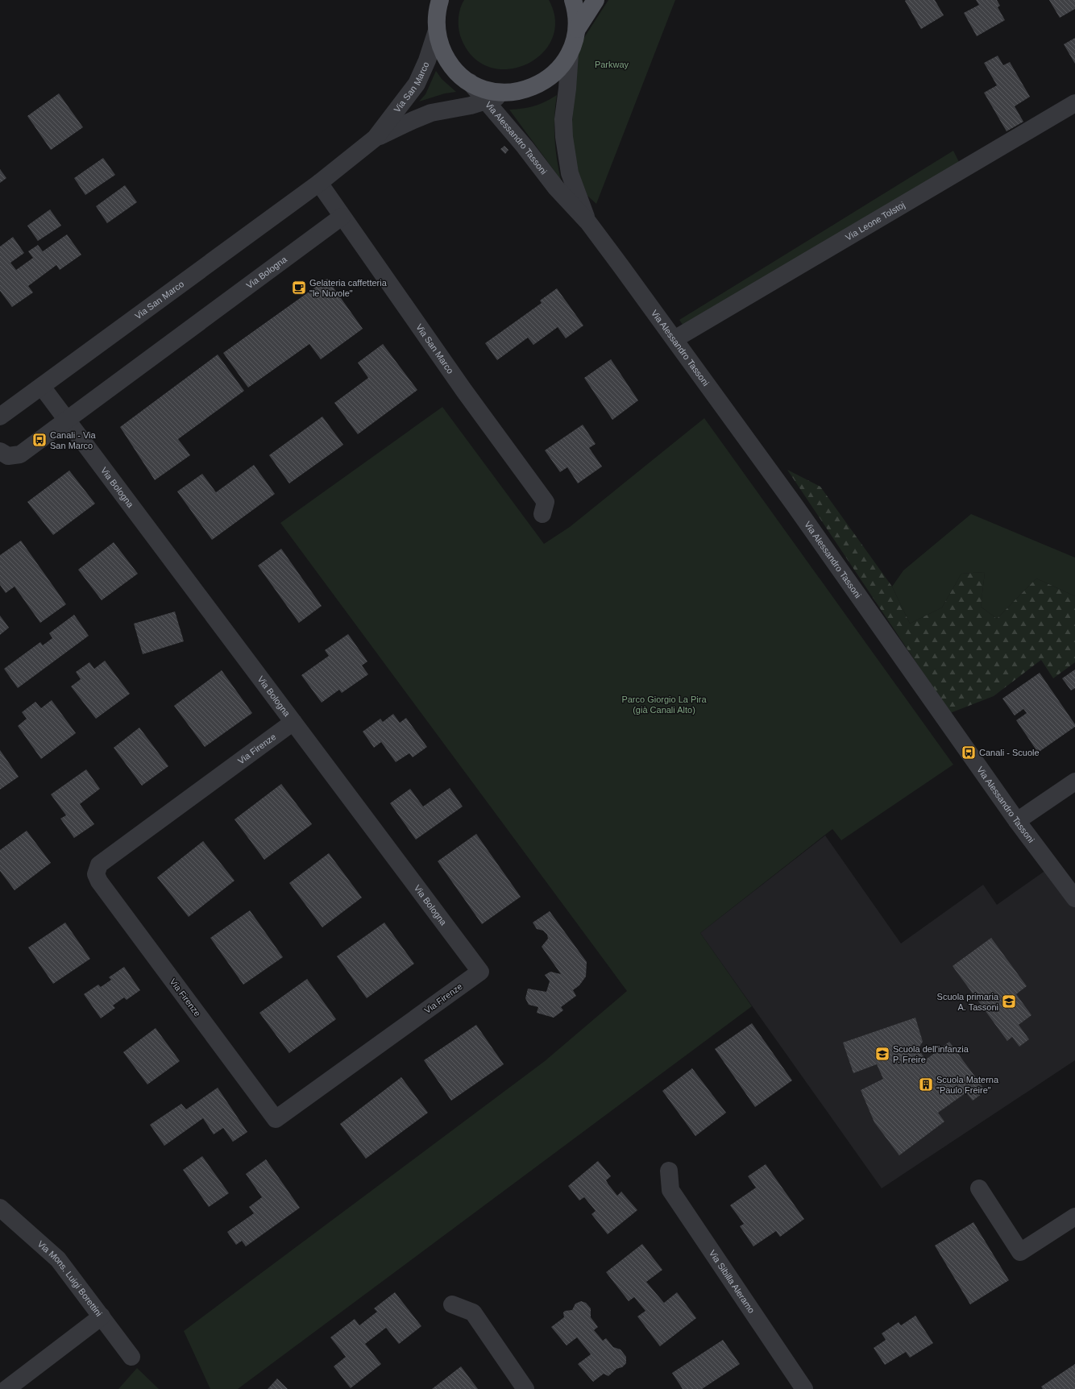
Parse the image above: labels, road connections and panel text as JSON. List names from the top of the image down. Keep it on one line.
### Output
{"streets":{"street":["Via San Marco","Via Alessandro Tassoni","Via Leone Tolstoj","Via Bologna","Via Firenze","Via Mons. Luigi Borettini","Via Sibilla Aleramo"]},"crossings":[["Via San Marco","Via Alessandro Tassoni"],["Via San Marco","Via Bologna"],["Via Alessandro Tassoni","Via Leone Tolstoj"],["Via Bologna","Via Firenze"]],"parks":["Parkway","Parco Giorgio La Pira (già Canali Alto)"],"places":{"cafe":["Gelateria caffetteria \"le Nuvole\""],"bus stop":["Canali - Via San Marco","Canali - Scuole"],"school or university":["Scuola primaria A. Tassoni","Scuola dell'infanzia P. Freire"],"building":["Scuola Materna \"Paulo Freire\""]}}
